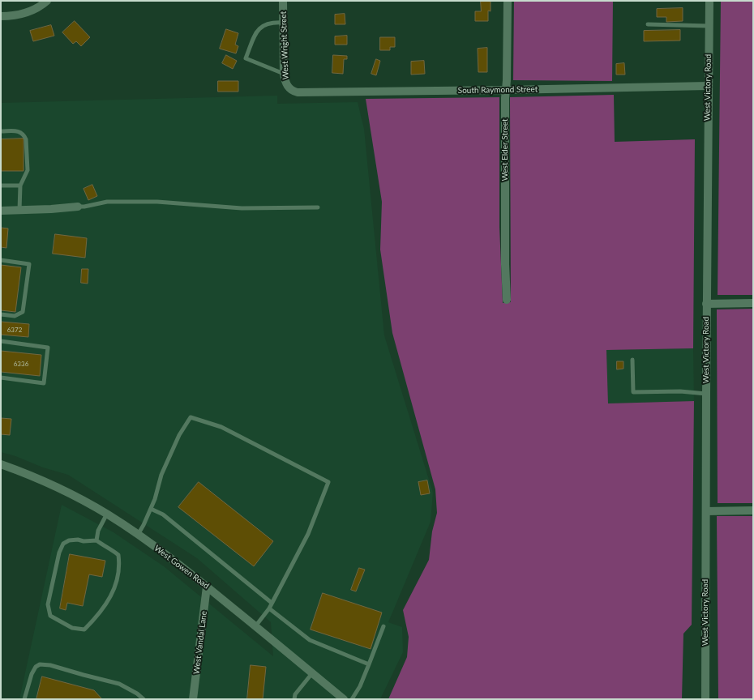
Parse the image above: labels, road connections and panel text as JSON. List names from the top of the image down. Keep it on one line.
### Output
{"streets":{"street":["West Wright Street","West Victory Road","South Raymond Street","West Elder Street","West Gowen Road","West Vandal Lane"]},"crossings":[["West Wright Street","South Raymond Street"],["West Victory Road","South Raymond Street"],["South Raymond Street","West Elder Street"],["West Gowen Road","West Vandal Lane"]],"house_numbers":["6372","6336"]}
